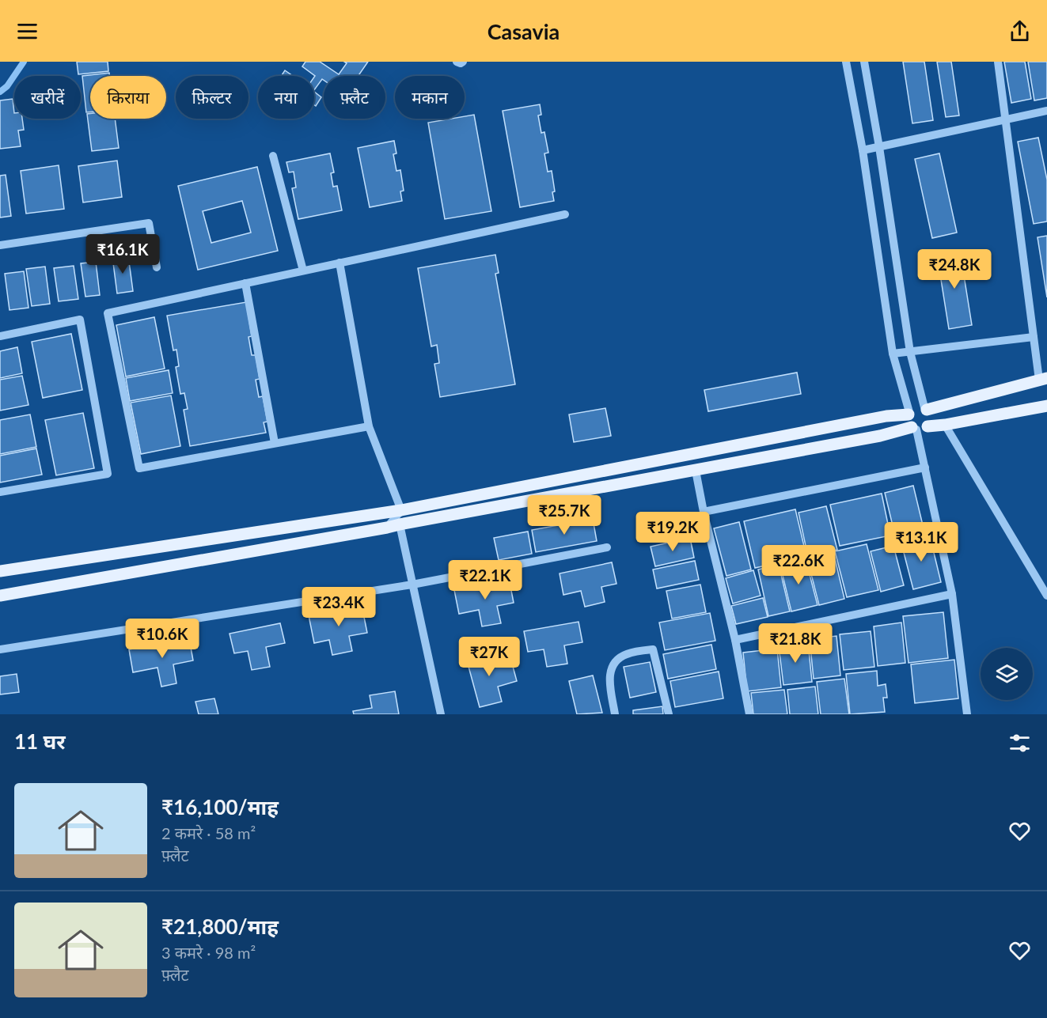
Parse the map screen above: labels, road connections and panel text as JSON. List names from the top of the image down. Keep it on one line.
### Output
{"page":{"header":"Casavia","chip":["खरीदें","किराया","फ़िल्टर","नया","फ़्लैट","मकान"],"price":["₹16.1K","₹24.8K","₹25.7K","₹19.2K","₹13.1K","₹22.6K","₹22.1K","₹23.4K","₹10.6K","₹21.8K","₹27K"],"heading":"11 घर","list":[{"name":"₹16,100/माह","note":"2 कमरे · 58 m² · फ़्लैट"},{"name":"₹21,800/माह","note":"3 कमरे · 98 m² · फ़्लैट"}]}}
